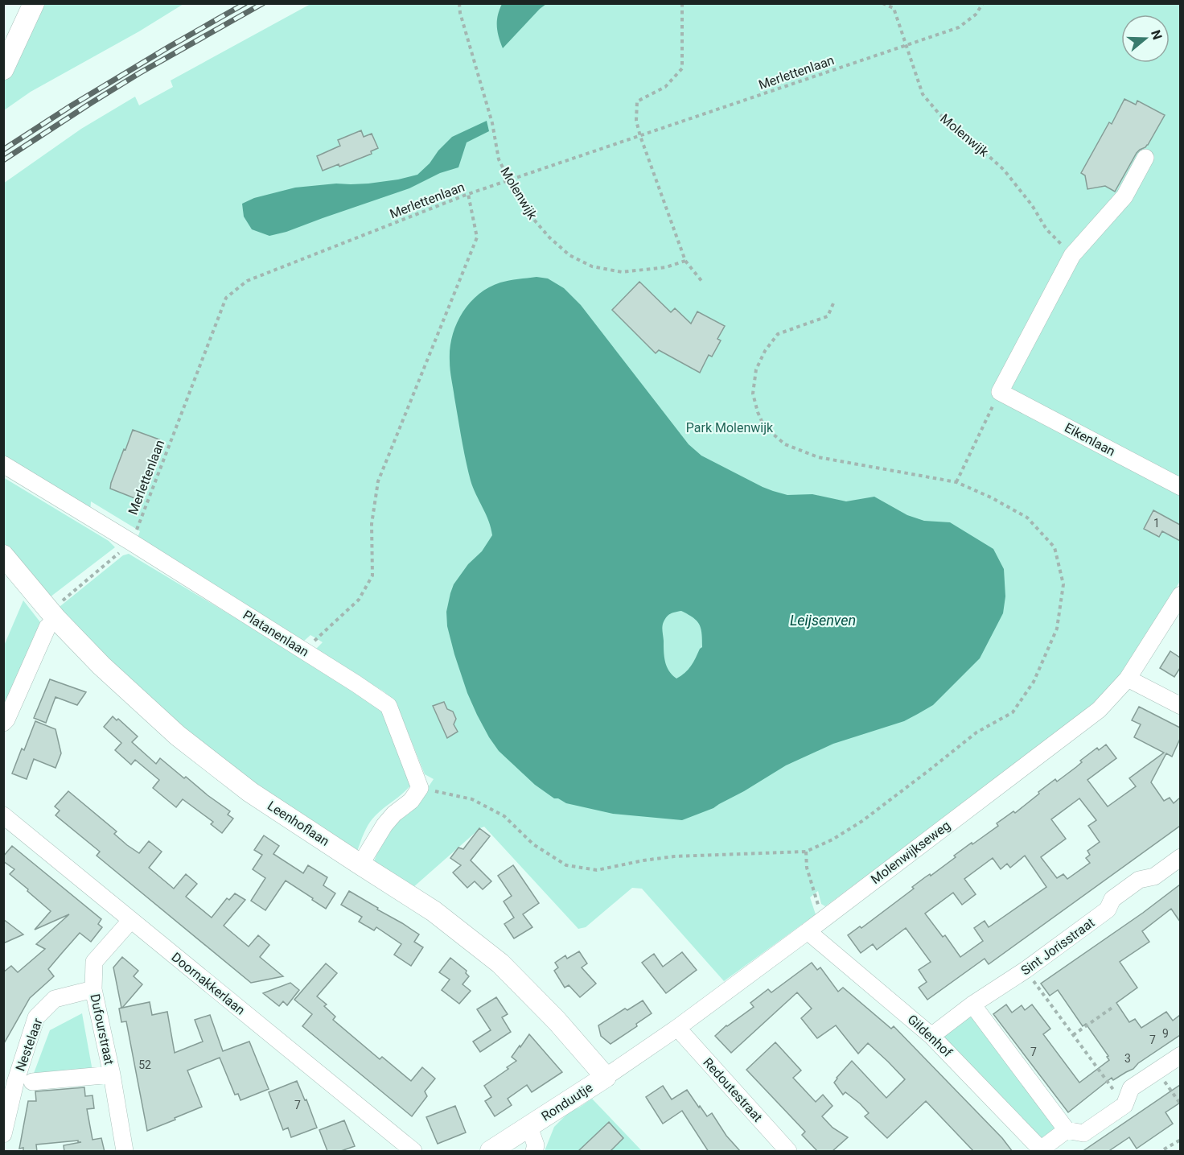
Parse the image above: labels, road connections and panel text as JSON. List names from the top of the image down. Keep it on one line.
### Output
{"streets":{"street":["Eikenlaan","Platanenlaan","Leenhoflaan","Molenwijkseweg","Sint Jorisstraat","Doornakkerlaan","Dufourstraat","Gildenhof","Nestelaar","Redoutestraat","Ronduutje"],"path":["Merlettenlaan","Molenwijk"]},"crossings":[["Merlettenlaan","Molenwijk"],["Merlettenlaan","Platanenlaan"],["Merlettenlaan","Leenhoflaan"],["Leenhoflaan","Molenwijkseweg"],["Leenhoflaan","Ronduutje"],["Molenwijkseweg","Gildenhof"],["Molenwijkseweg","Redoutestraat"],["Molenwijkseweg","Ronduutje"],["Sint Jorisstraat","Gildenhof"],["Doornakkerlaan","Dufourstraat"],["Dufourstraat","Nestelaar"]],"water":["Leijsenven"],"parks":["Park Molenwijk"],"house_numbers":["1","9","7","7","3","52","7"],"north":"right"}
